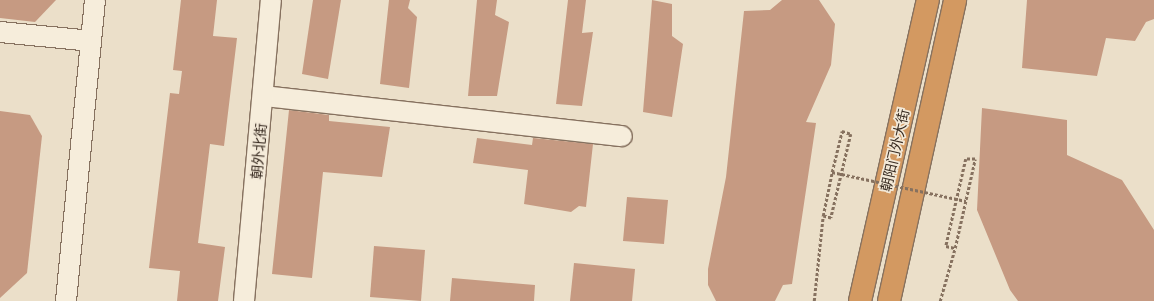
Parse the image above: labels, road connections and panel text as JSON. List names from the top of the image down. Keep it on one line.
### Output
{"streets":{"highway":["朝阳门外大街"],"street":["朝外北街"]}}
